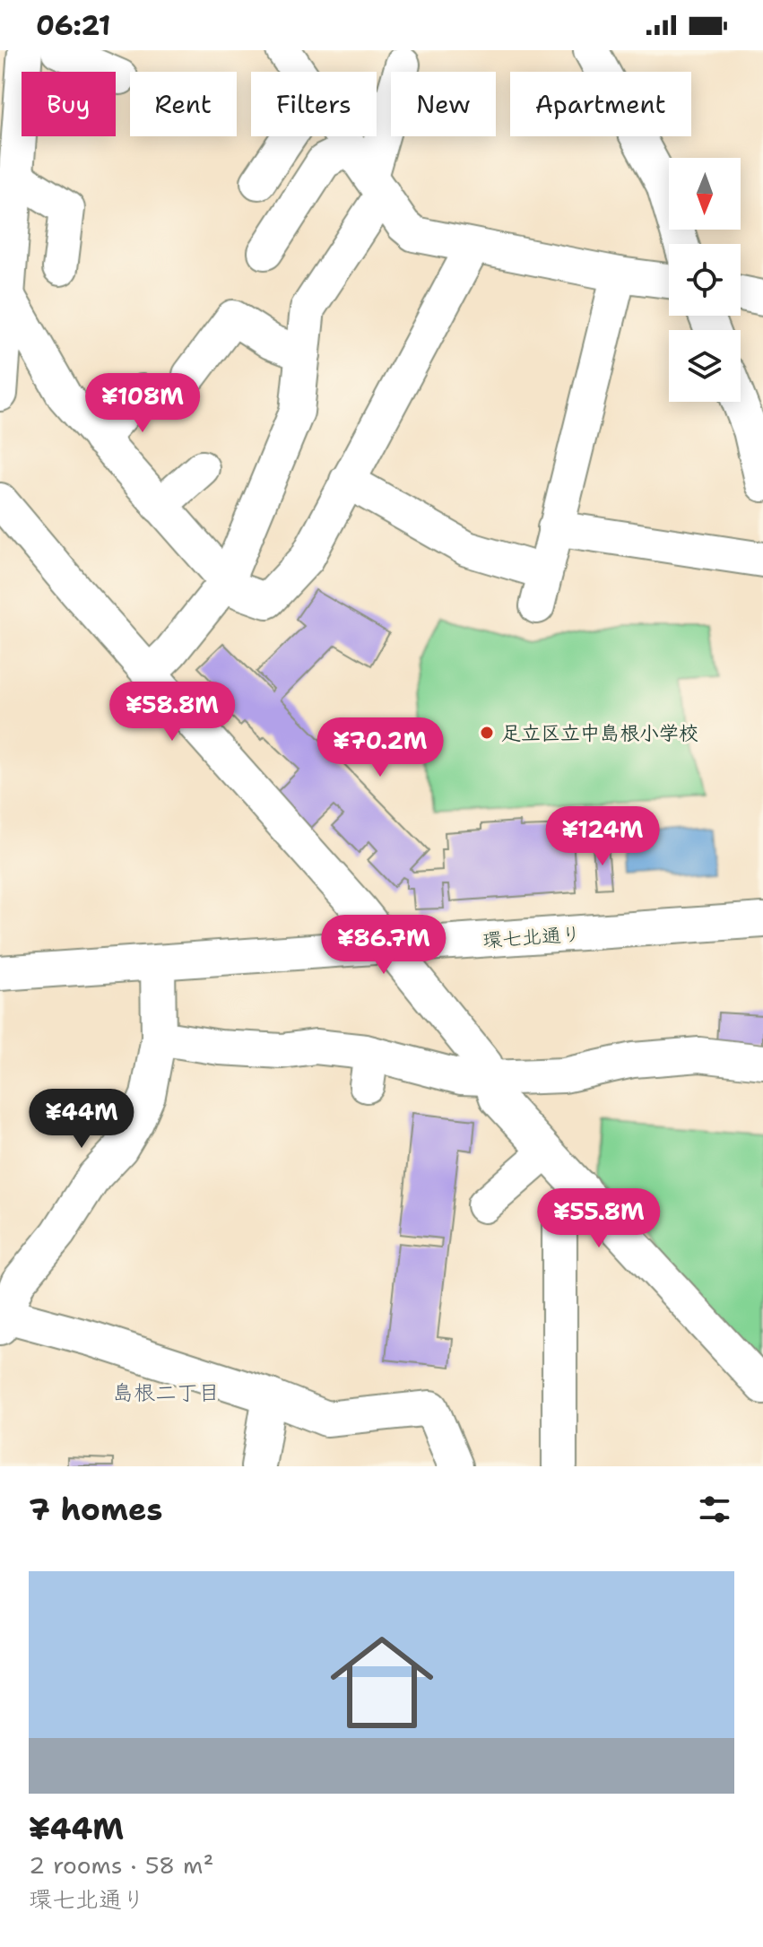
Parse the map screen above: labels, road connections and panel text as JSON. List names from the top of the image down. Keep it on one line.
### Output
{"streets":{"street":["環七北通り"]},"districts":["島根二丁目"],"places":["足立区立中島根小学校"],"north":"bottom","page":{"status":"06:21","chip":["Buy","Rent","Filters","New","Apartment"],"price":["¥108M","¥58.8M","¥70.2M","¥124M","¥86.7M","¥44M","¥55.8M"],"heading":"7 homes","list":[{"name":"¥44M","note":"2 rooms · 58 m² · 環七北通り"}]}}
